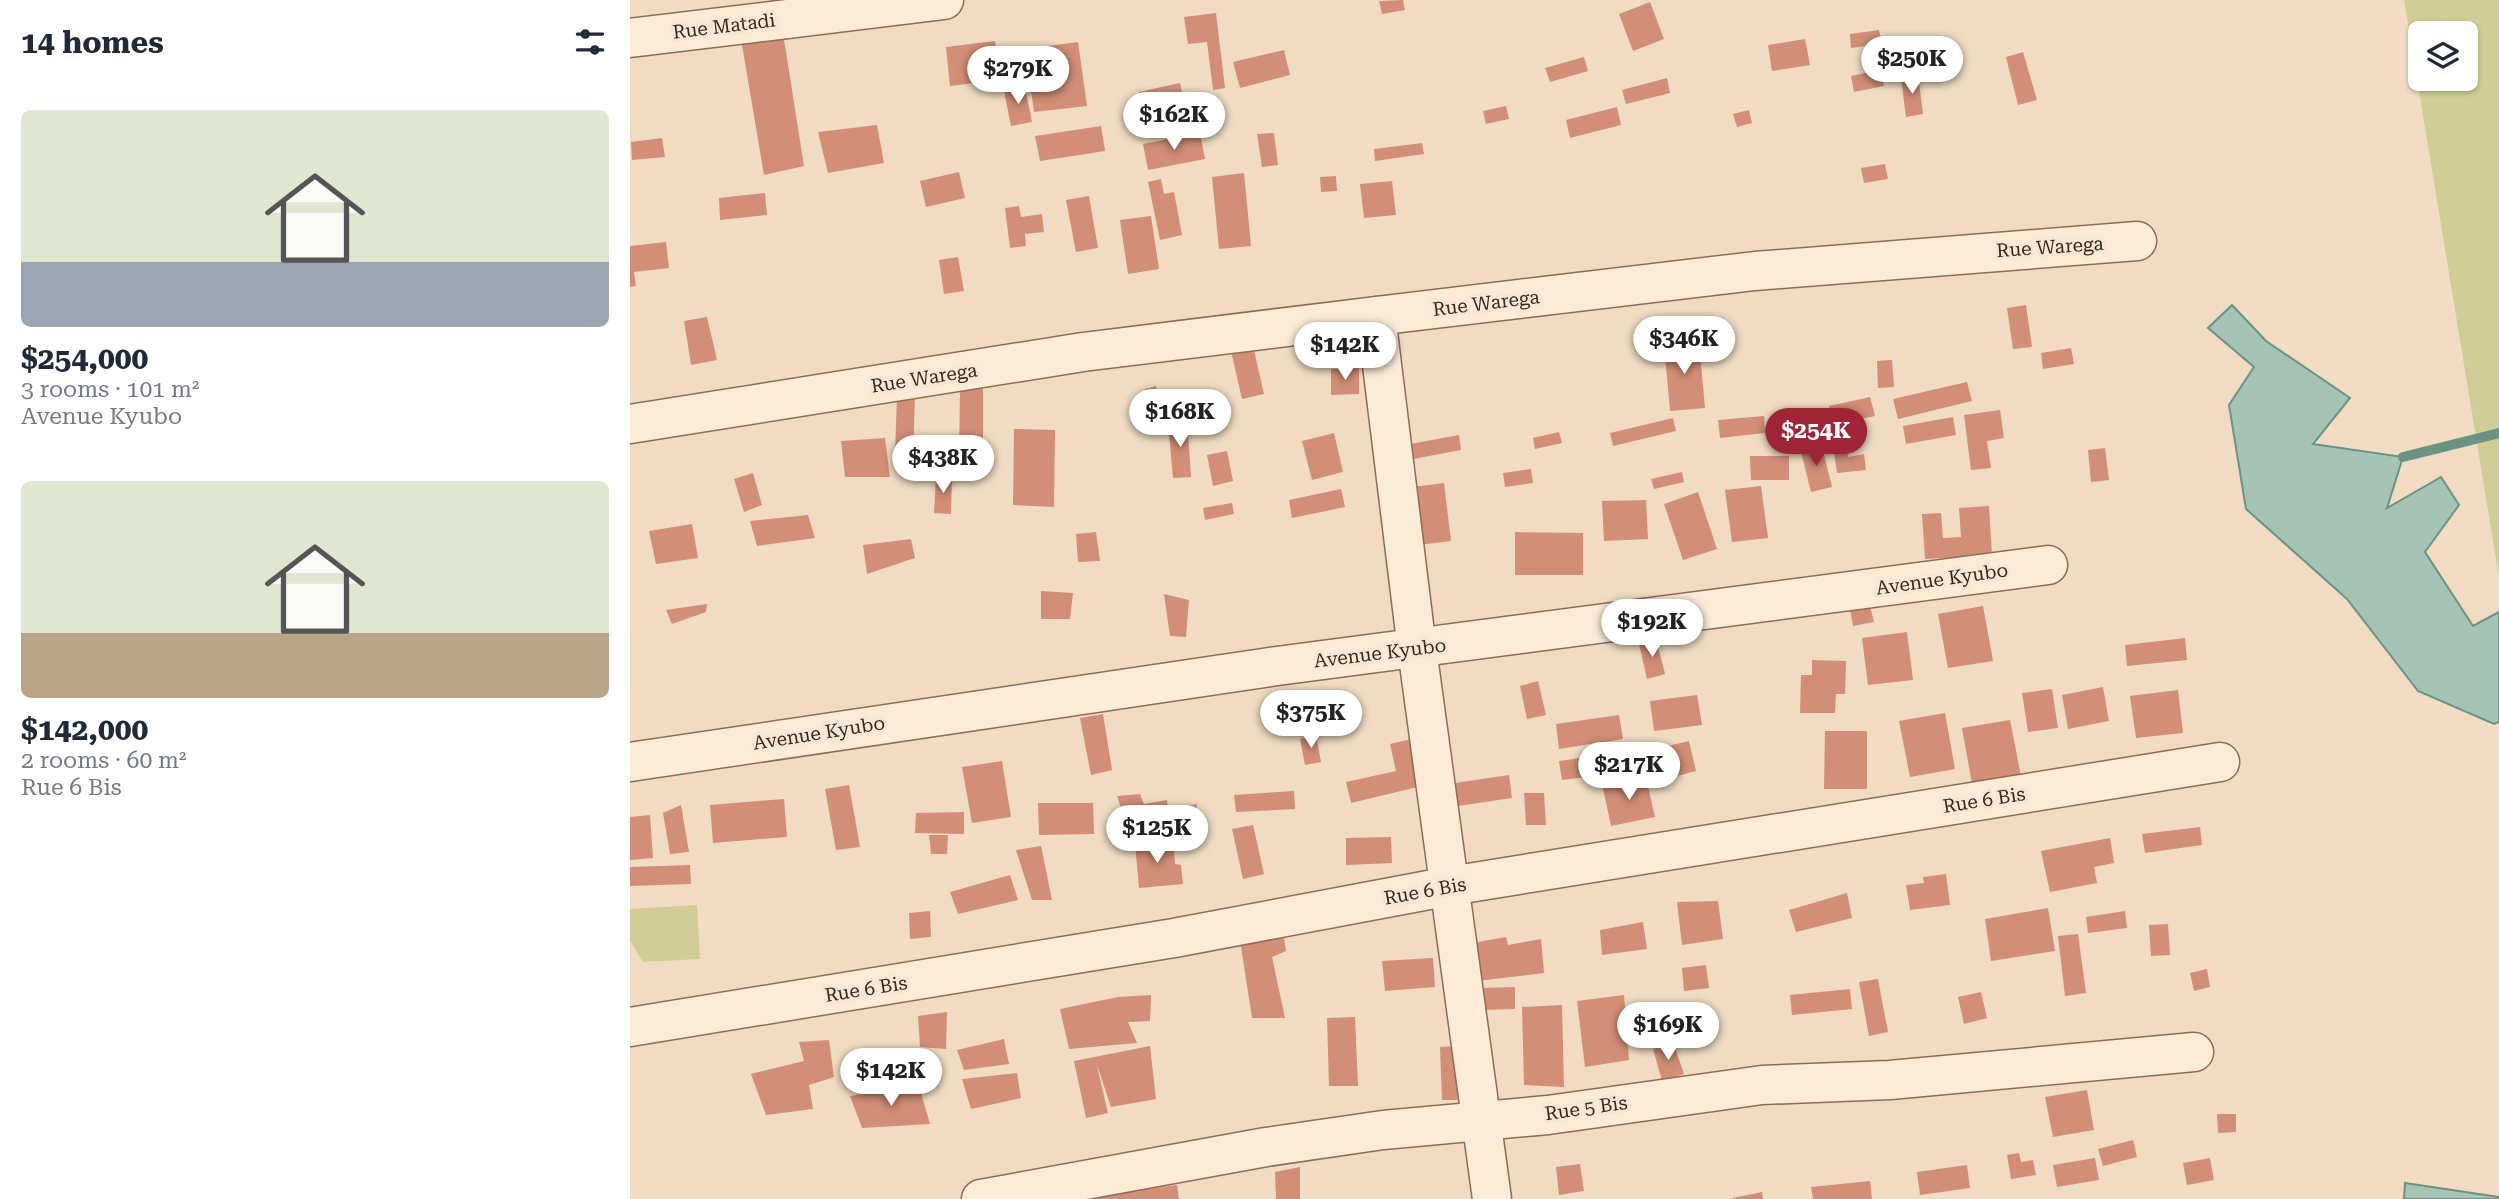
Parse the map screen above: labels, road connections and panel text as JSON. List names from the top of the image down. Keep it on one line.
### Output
{"streets":{"street":["Rue Matadi","Rue Warega","Avenue Kyubo","Rue 6 Bis","Rue 5 Bis"]},"page":{"heading":"14 homes","price":["$250K","$279K","$162K","$346K","$142K","$168K","$254K","$438K","$192K","$375K","$217K","$125K","$169K","$142K"],"list":[{"name":"$254,000","note":"3 rooms · 101 m² · Avenue Kyubo"},{"name":"$142,000","note":"2 rooms · 60 m² · Rue 6 Bis"}]}}
